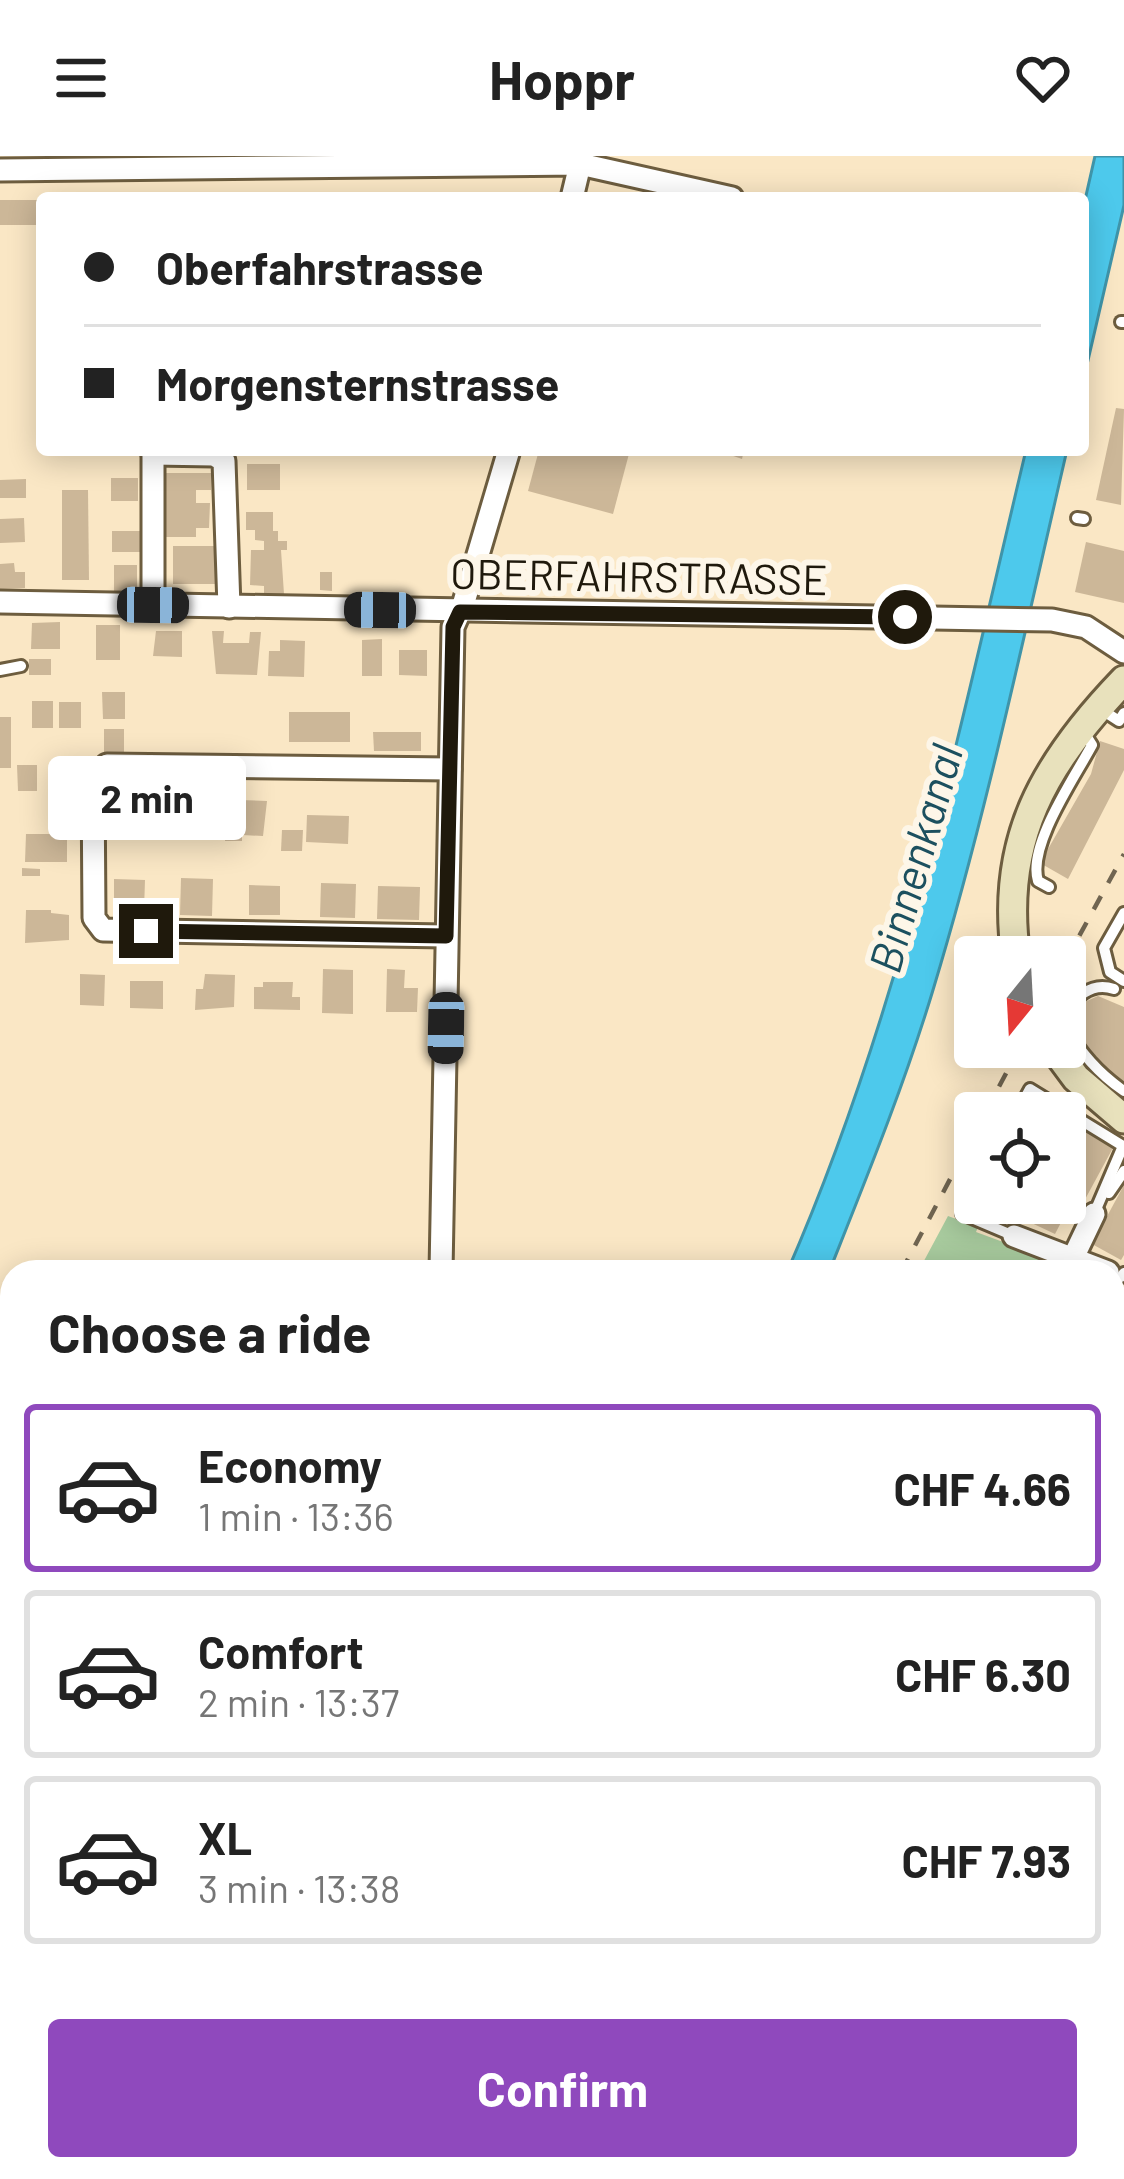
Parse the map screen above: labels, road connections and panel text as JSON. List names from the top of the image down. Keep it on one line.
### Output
{"streets":{"street":["OBERFAHRSTRASSE"]},"water":["Binnenkanal"],"north":"bottom","page":{"header":"Hoppr","banner":["Oberfahrstrasse","Morgensternstrasse"],"bubble":"2 min","heading":"Choose a ride","list":[{"name":"Economy","note":"1 min · 13:36","value":"CHF 4.66"},{"name":"Comfort","note":"2 min · 13:37","value":"CHF 6.30"},{"name":"XL","note":"3 min · 13:38","value":"CHF 7.93"}],"buttons":"Confirm"}}
